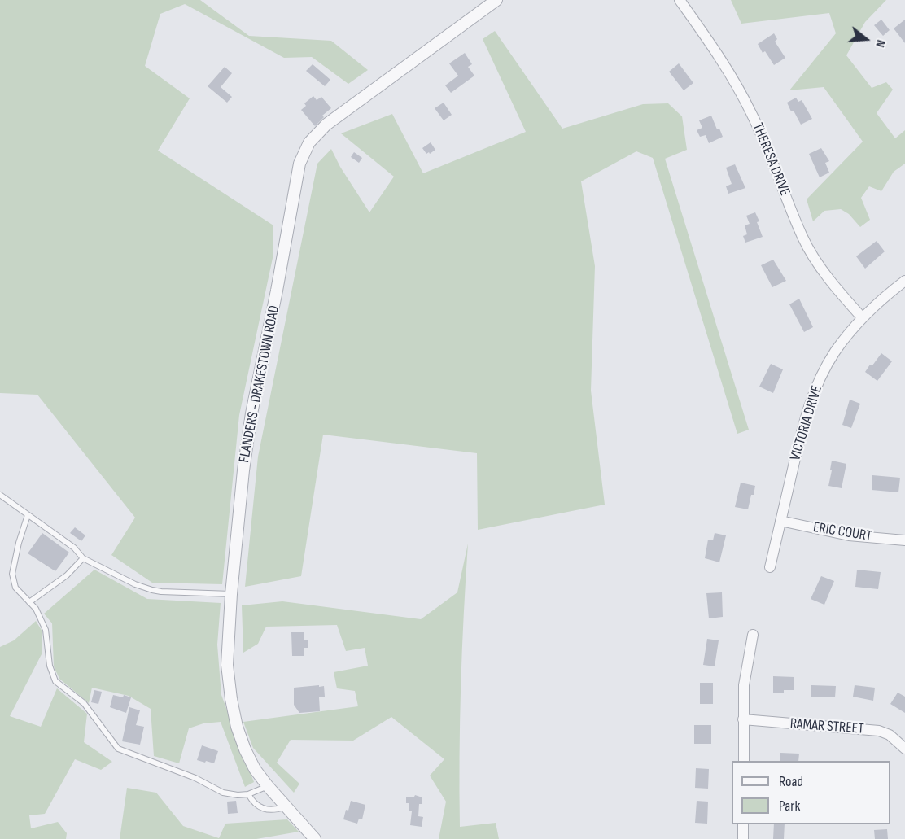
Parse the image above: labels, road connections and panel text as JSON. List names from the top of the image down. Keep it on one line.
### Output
{"streets":{"street":["THERESA DRIVE","FLANDERS - DRAKESTOWN ROAD","VICTORIA DRIVE","ERIC COURT","RAMAR STREET"]},"crossings":[["THERESA DRIVE","VICTORIA DRIVE"],["VICTORIA DRIVE","ERIC COURT"]],"legend":["Road","Park"],"north":"right"}
